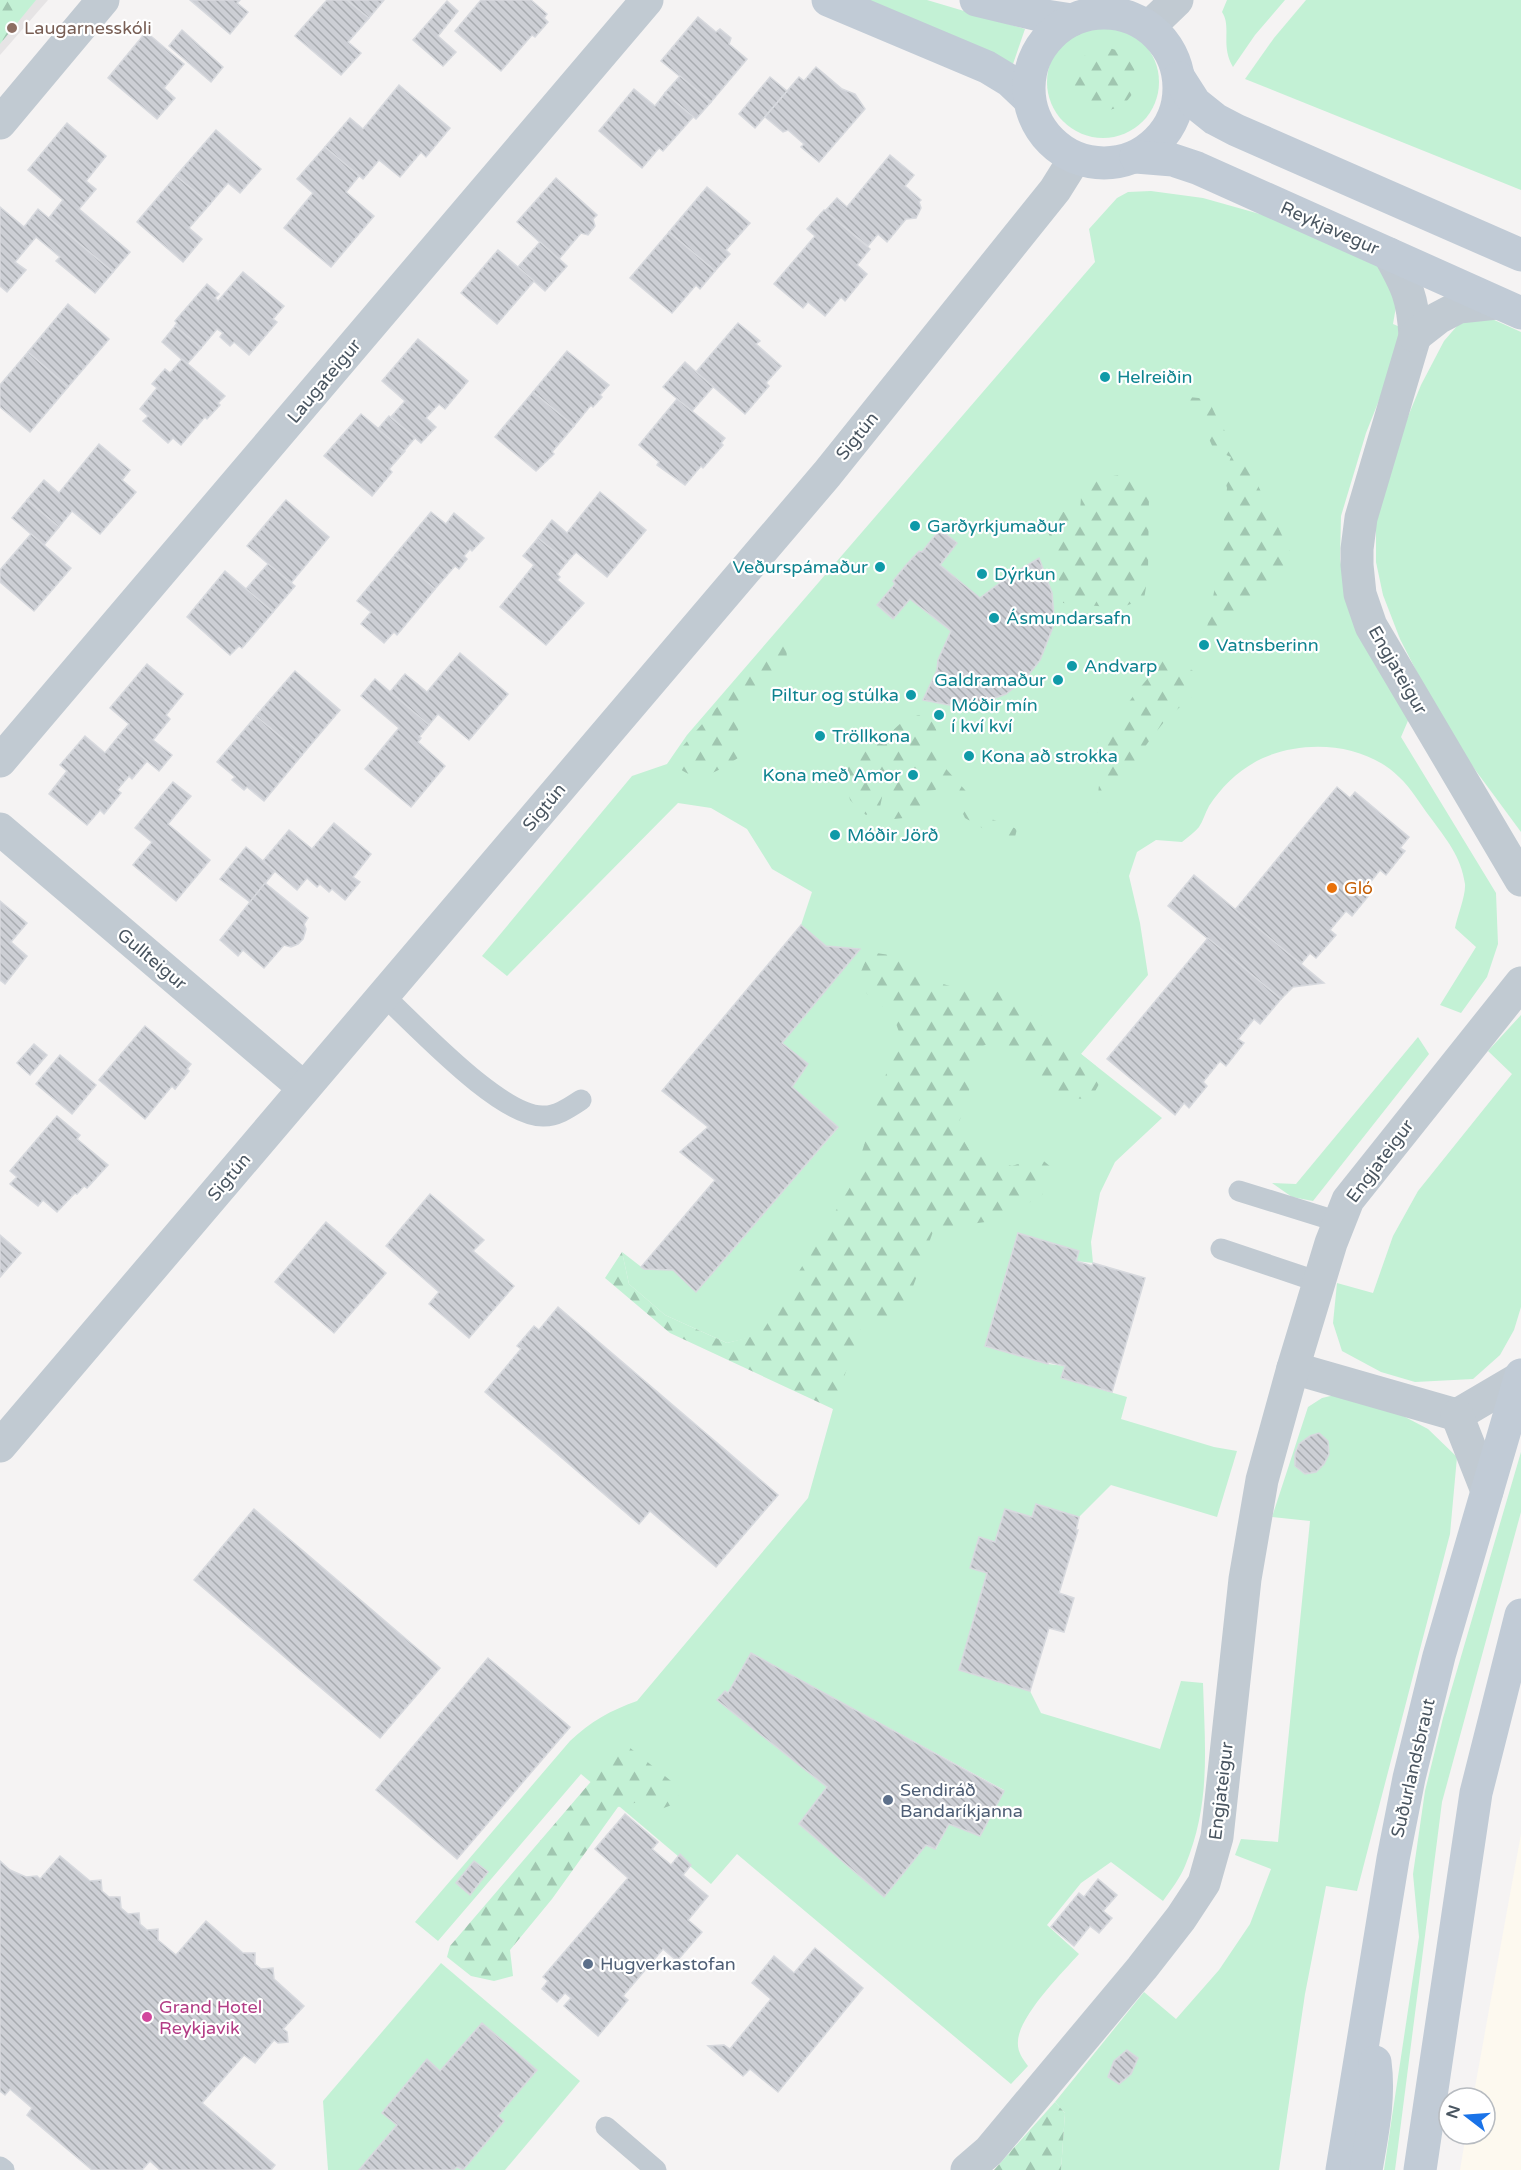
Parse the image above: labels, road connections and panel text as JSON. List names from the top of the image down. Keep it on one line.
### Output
{"streets":{"street":["Reykjavegur","Laugateigur","Sigtún","Engjateigur","Gullteigur","Suðurlandsbraut"]},"crossings":[["Reykjavegur","Sigtún"],["Reykjavegur","Engjateigur"],["Sigtún","Gullteigur"]],"places":["Laugarnesskóli","Helreiðin","Garðyrkjumaður","Veðurspámaður","Dýrkun","Ásmundarsafn","Vatnsberinn","Andvarp","Galdramaður","Piltur og stúlka","Móðir mín í kví kví","Tröllkona","Kona að strokka","Kona með Amor","Móðir Jörð","Gló","Sendiráð Bandaríkjanna","Hugverkastofan","Grand Hotel Reykjavik"],"north":"left"}
